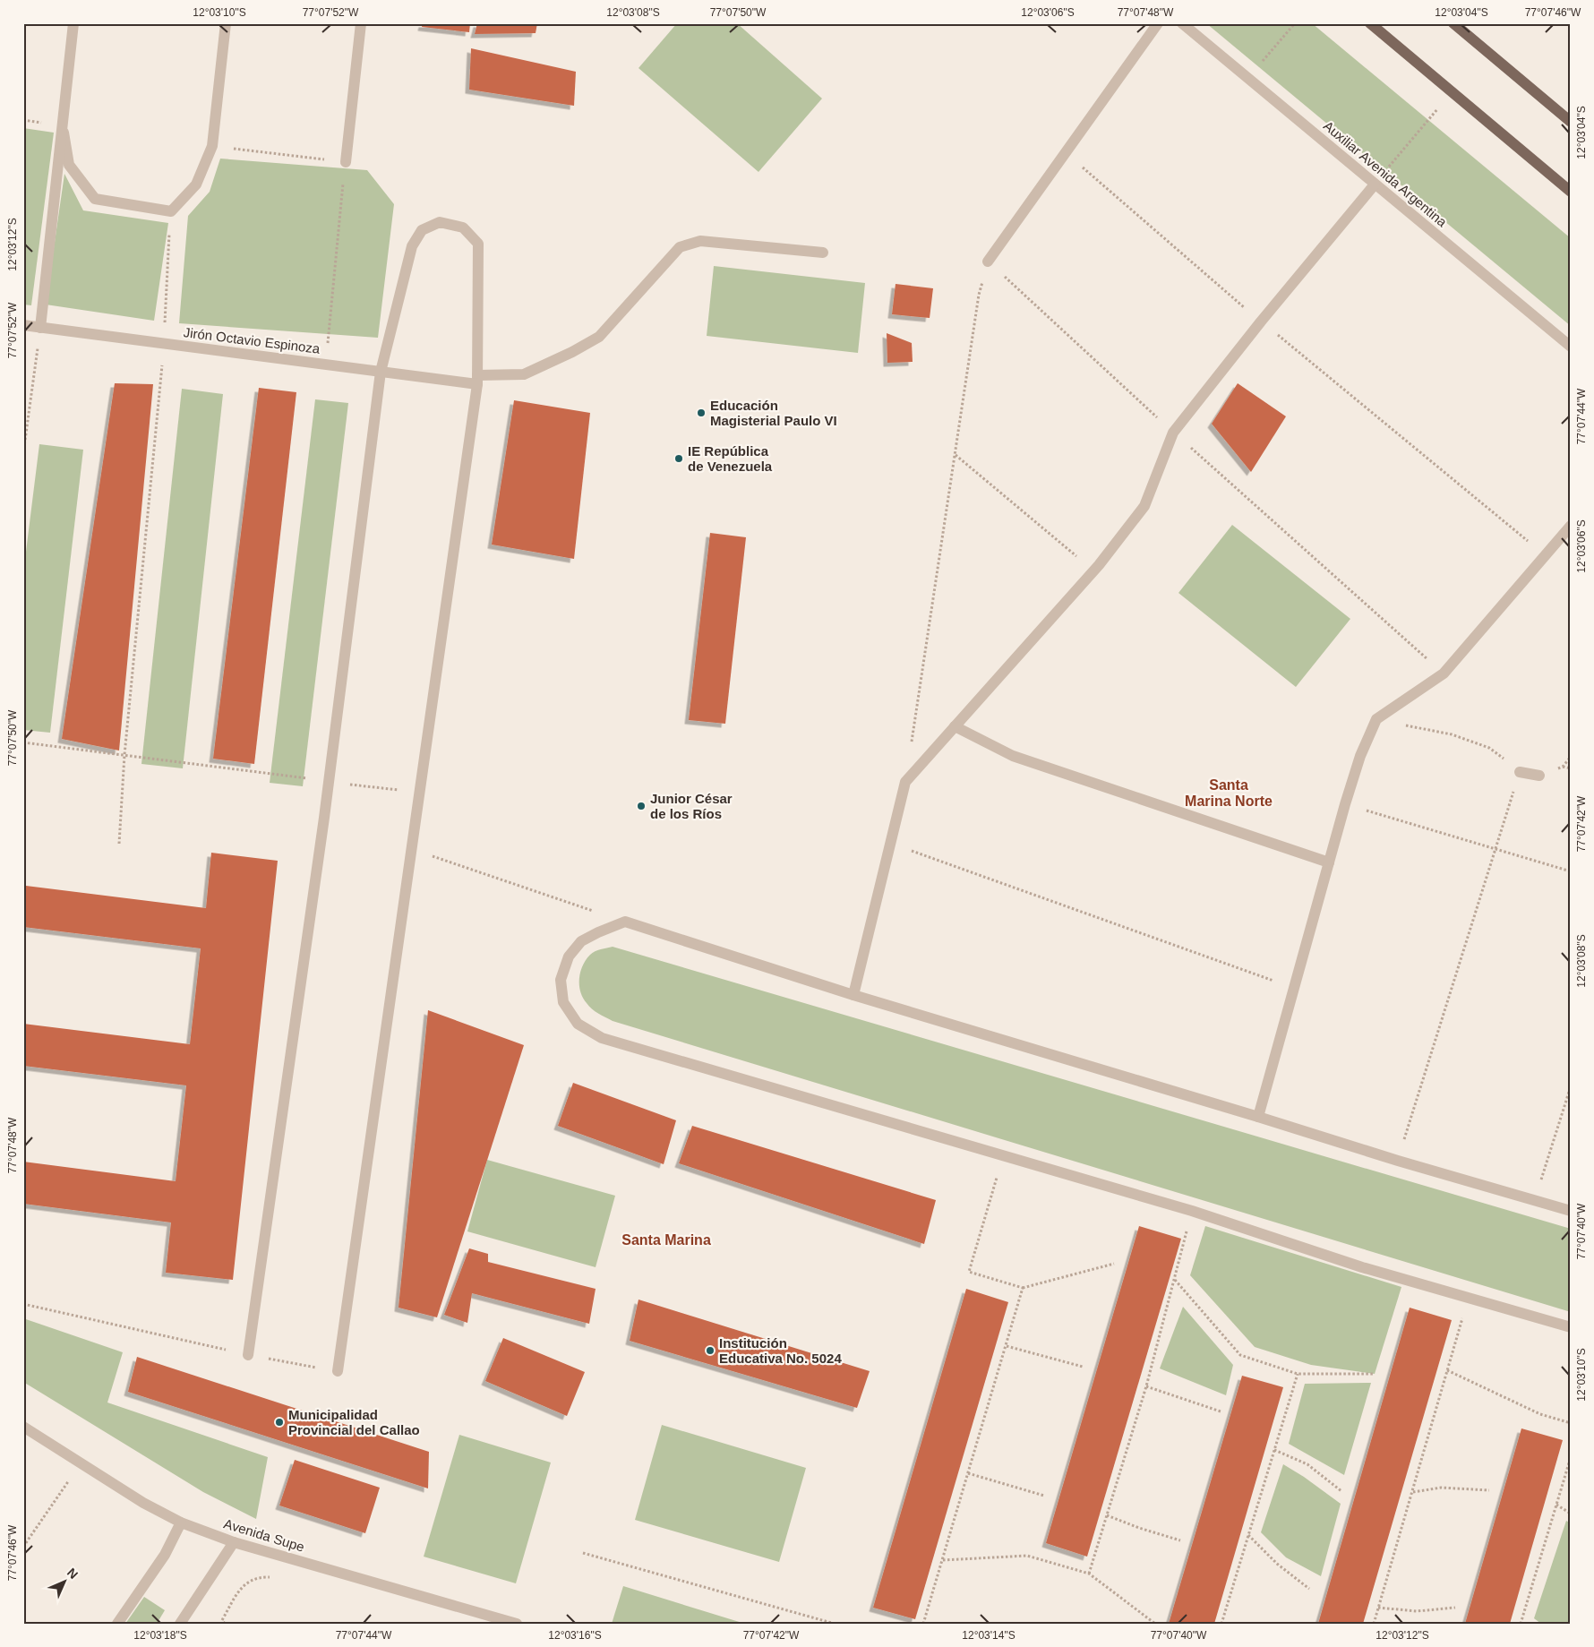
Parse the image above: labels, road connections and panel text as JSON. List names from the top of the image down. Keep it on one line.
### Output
{"streets":{"street":["Auxiliar Avenida Argentina","Jirón Octavio Espinoza","Avenida Supe"]},"districts":["Santa Marina Norte","Santa Marina"],"places":["Educación Magisterial Paulo VI","IE República de Venezuela","Junior César de los Ríos","Institución Educativa No. 5024","Municipalidad Provincial del Callao"],"north":"top right","coordinates":["12°03'10\"S","77°07'52\"W","12°03'08\"S","77°07'50\"W","12°03'06\"S","77°07'48\"W","12°03'04\"S","77°07'46\"W","12°03'12\"S","77°07'44\"W","77°07'42\"W","77°07'40\"W","12°03'18\"S","12°03'16\"S","12°03'14\"S"]}
